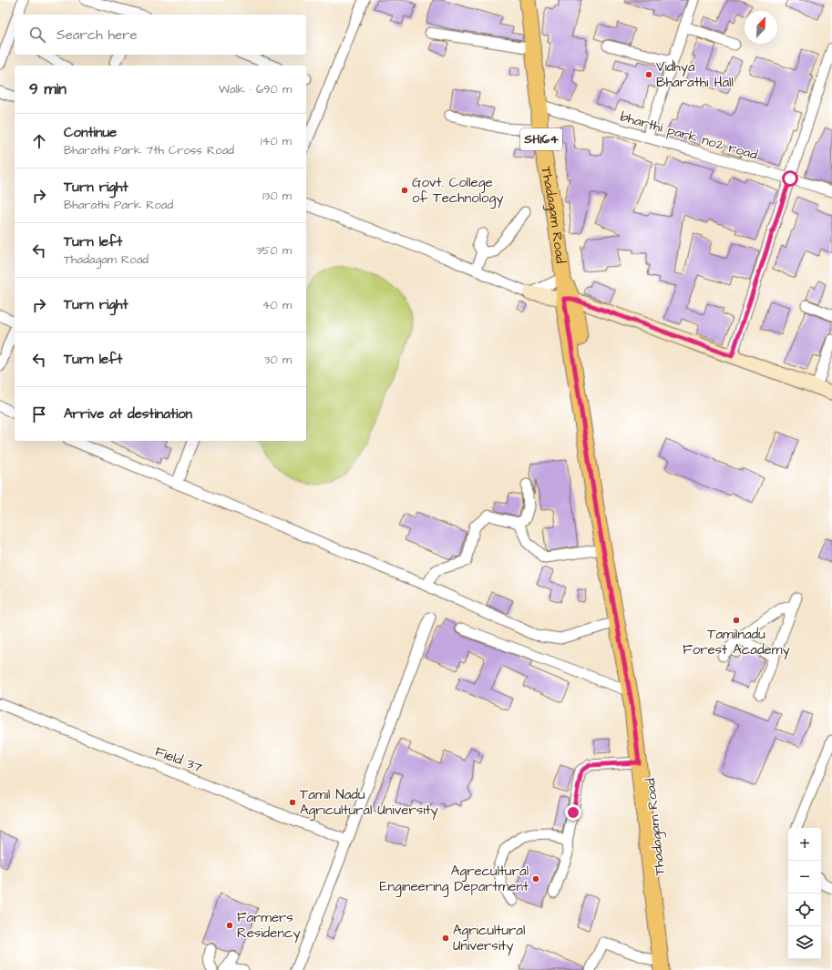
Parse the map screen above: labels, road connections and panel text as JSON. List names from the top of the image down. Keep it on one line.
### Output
{"streets":{"main road":["SH164","Thadagam Road"],"street":["bharthi park no2 road","Field 37"]},"crossings":[["bharthi park no2 road","Thadagam Road"]],"places":["Vidhya Bharathi Hall","Govt. College of Technology","Tamilnadu Forest Academy","Tamil Nadu Agricultural University","Agrecultural Engineering Department","Farmers Residency","Agricultural University"],"north":"top right","page":{"search":"Search here","heading":["9 min","Walk · 690 m"],"list":[["Continue","Bharathi Park 7th Cross Road","140 m"],["Turn right","Bharathi Park Road","130 m"],["Turn left","Thadagam Road","350 m"],["Turn right","40 m"],["Turn left","30 m"],"Arrive at destination"],"map_buttons":["+","−"]}}
